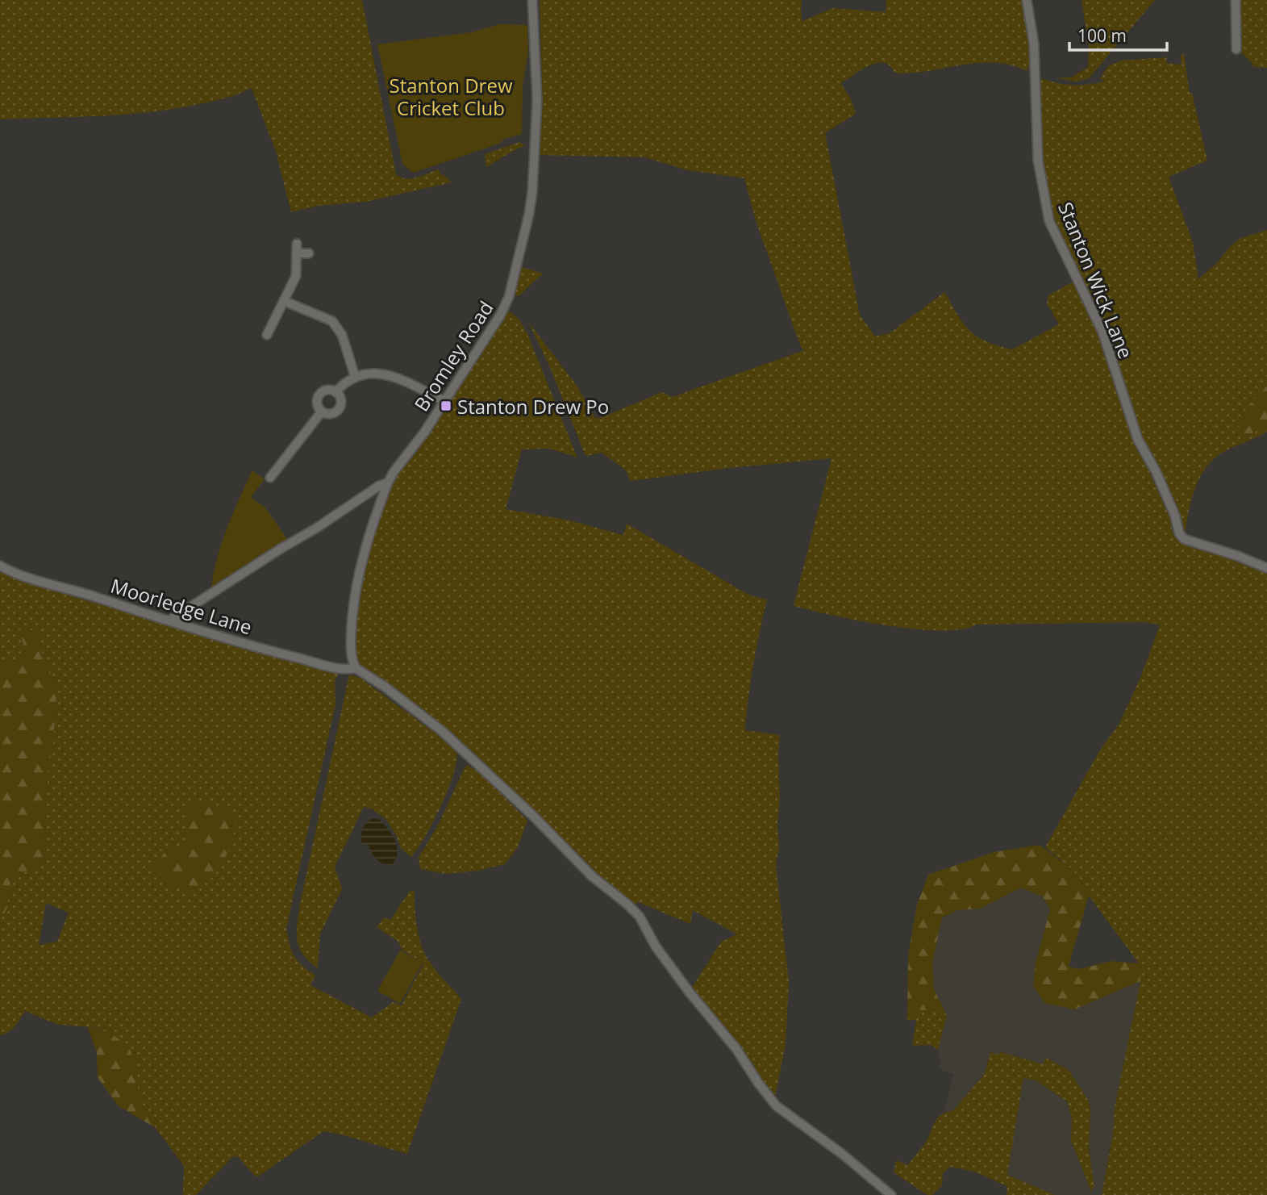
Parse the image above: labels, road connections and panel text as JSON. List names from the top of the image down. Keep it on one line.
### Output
{"streets":{"street":["Stanton Wick Lane","Bromley Road","Moorledge Lane"]},"crossings":[["Bromley Road","Moorledge Lane"]],"parks":["Stanton Drew Cricket Club"],"places":{"transit":["Stanton Drew Po"]},"scale_bar":"100 m"}
